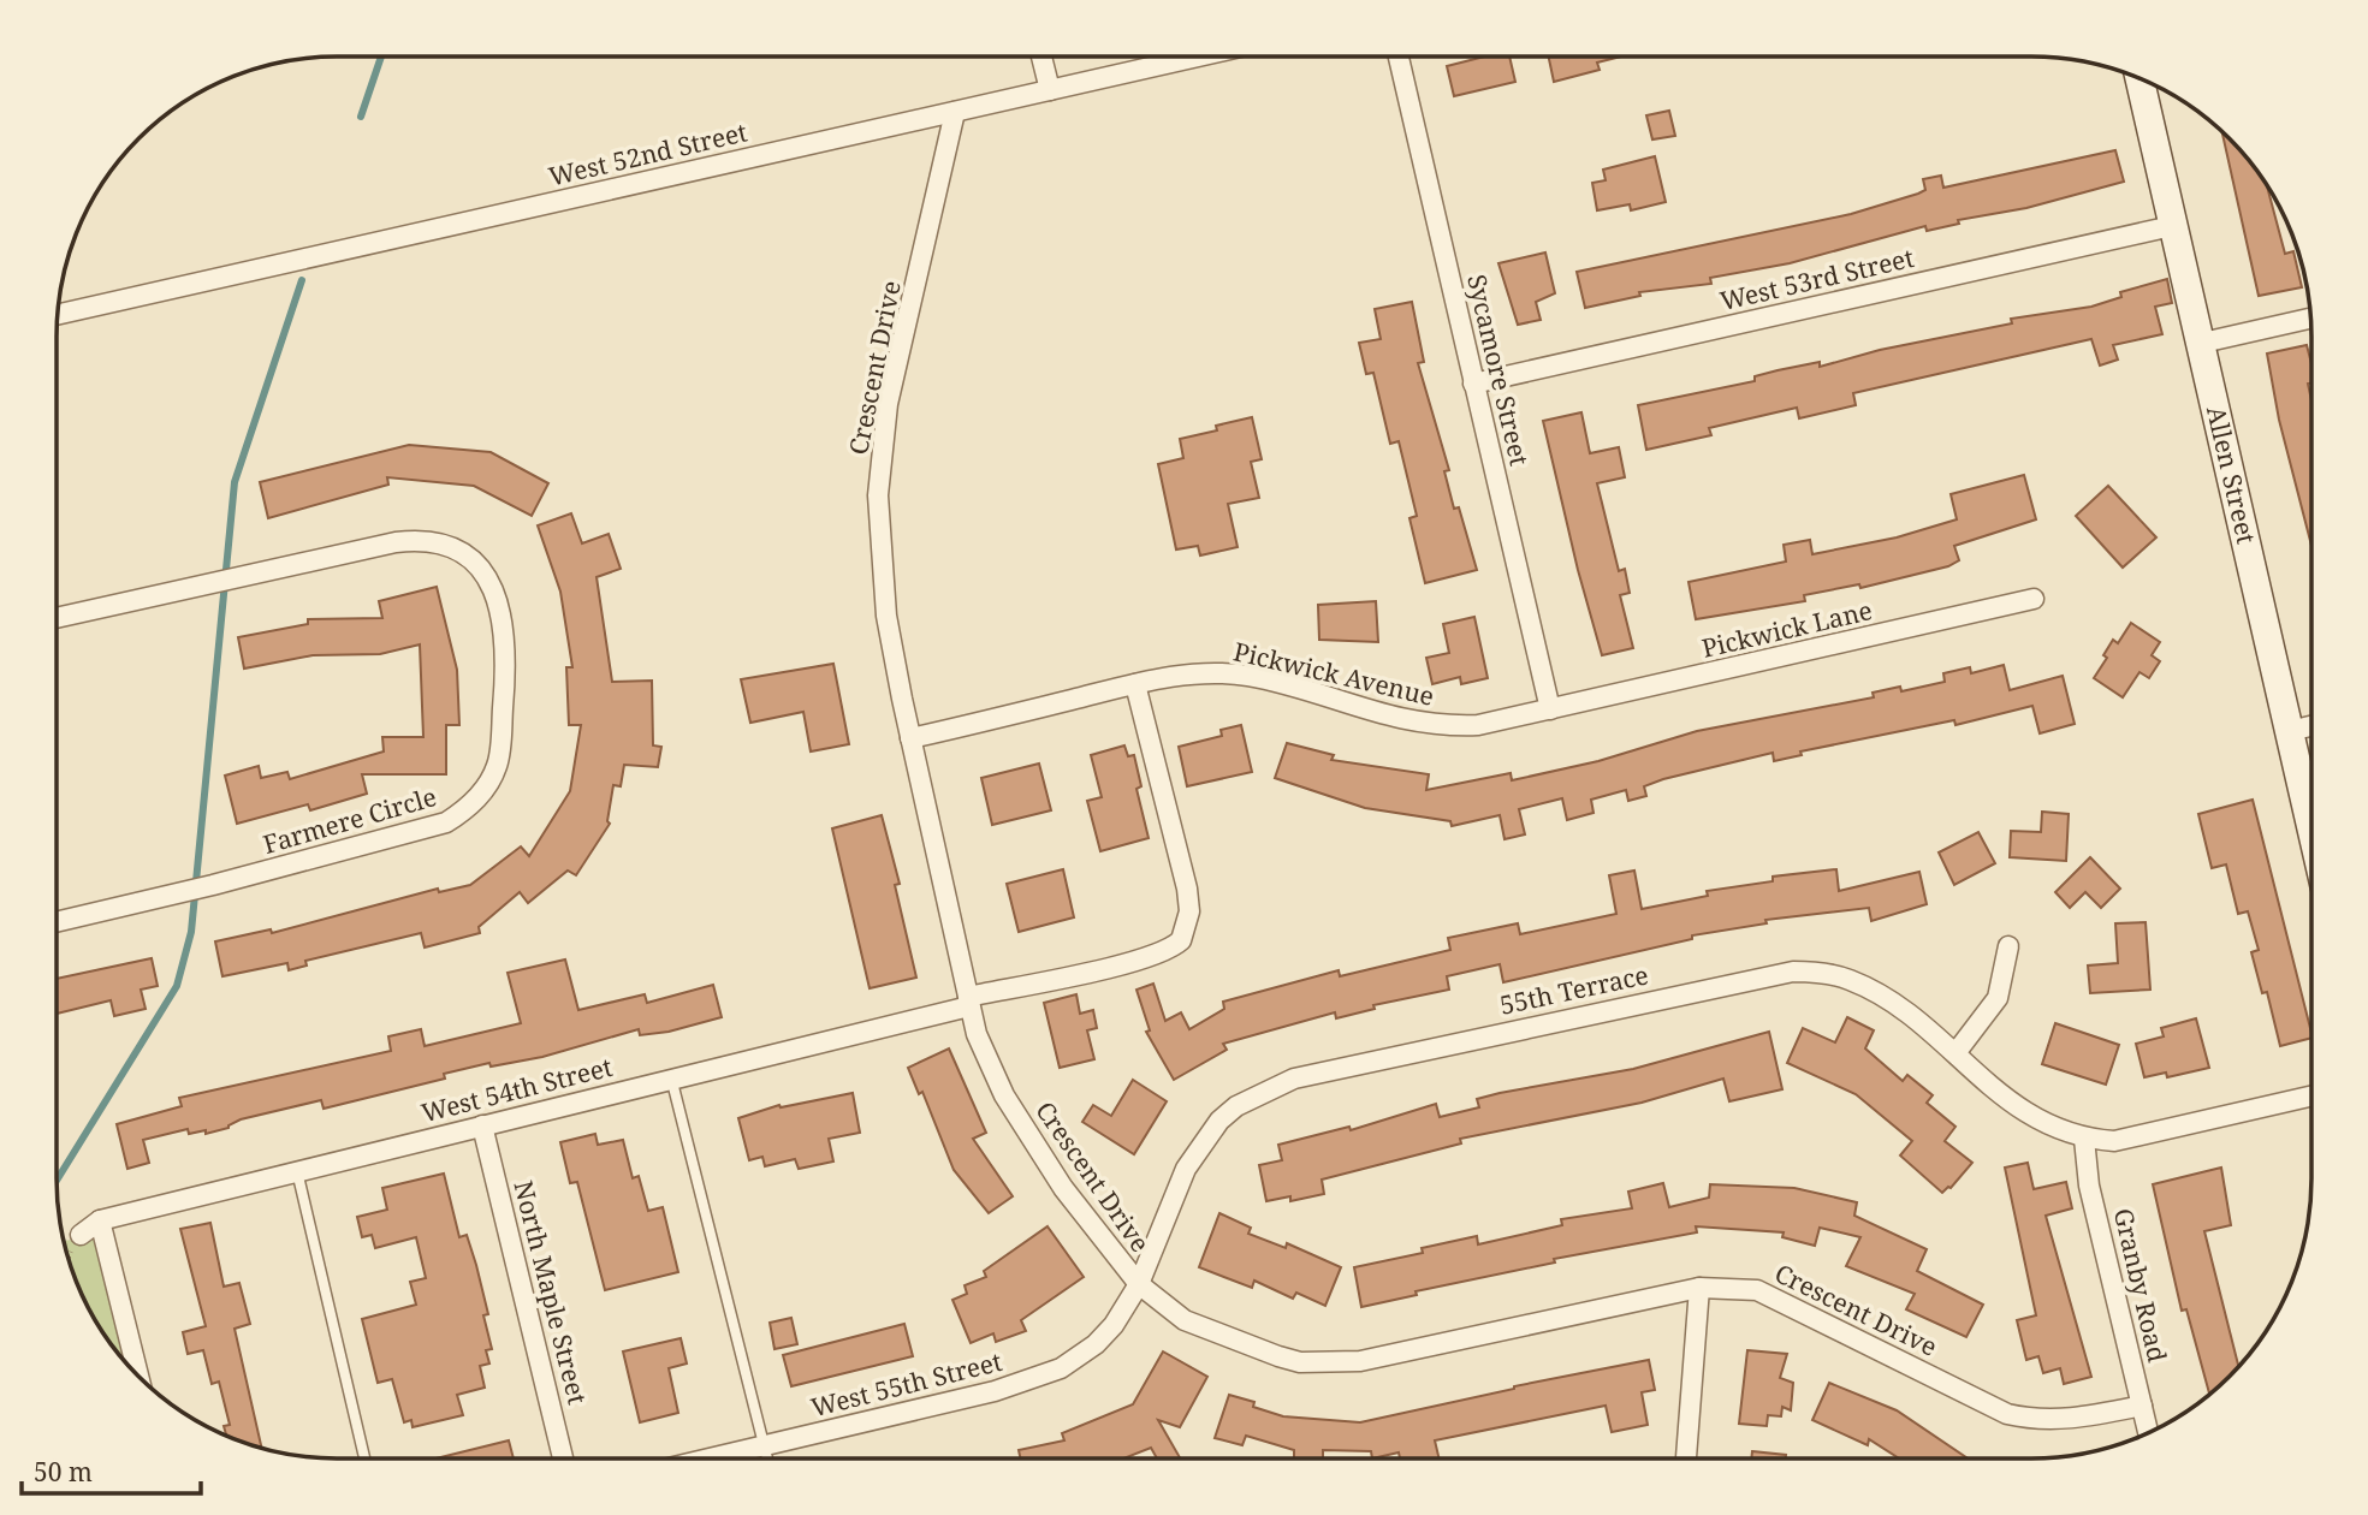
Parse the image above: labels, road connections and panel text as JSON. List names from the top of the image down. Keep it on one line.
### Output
{"streets":{"street":["West 52nd Street","West 53rd Street","Crescent Drive","Sycamore Street","Allen Street","Pickwick Lane","Pickwick Avenue","Farmere Circle","55th Terrace","West 54th Street","Granby Road","North Maple Street","West 55th Street"]},"crossings":[["West 52nd Street","Crescent Drive"],["West 53rd Street","Sycamore Street"],["West 53rd Street","Allen Street"],["Crescent Drive","Pickwick Avenue"],["Crescent Drive","55th Terrace"],["Crescent Drive","West 54th Street"],["Crescent Drive","Granby Road"],["Crescent Drive","West 55th Street"],["Sycamore Street","Pickwick Lane"],["Sycamore Street","Pickwick Avenue"],["Pickwick Lane","Pickwick Avenue"],["Pickwick Avenue","West 54th Street"],["55th Terrace","Granby Road"],["55th Terrace","West 55th Street"],["West 54th Street","North Maple Street"]],"scale_bar":"50 m"}
